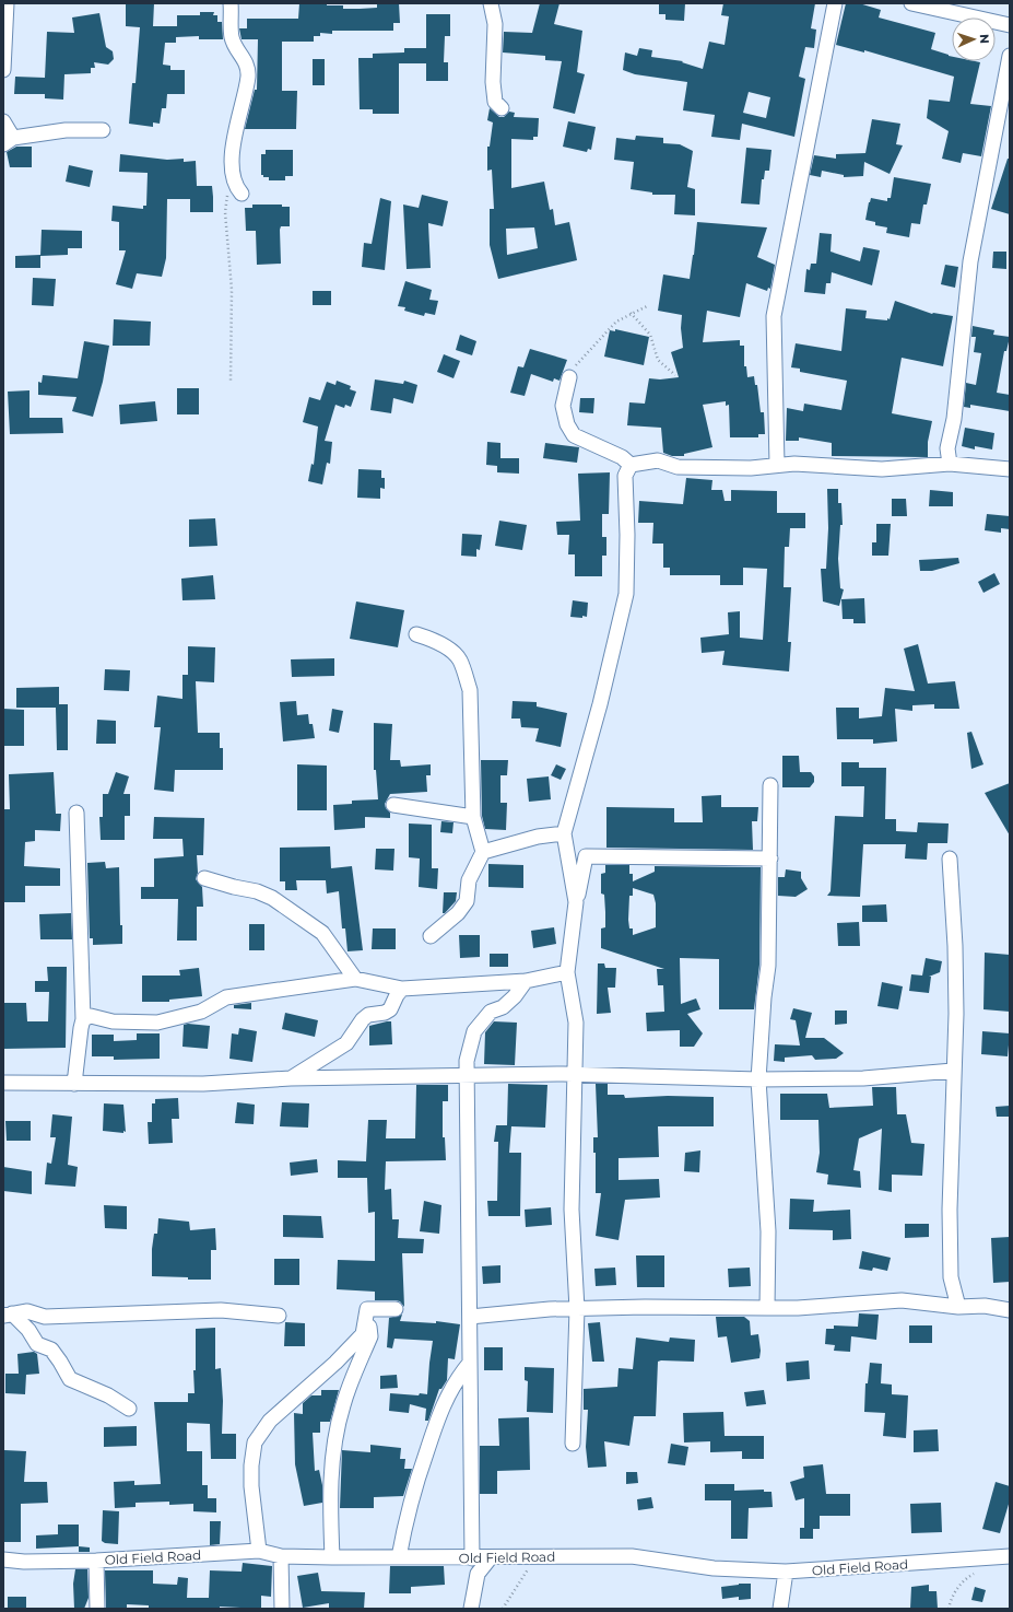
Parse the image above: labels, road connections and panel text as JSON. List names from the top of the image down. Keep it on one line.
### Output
{"streets":{"street":["Old Field Road"]},"north":"right"}
